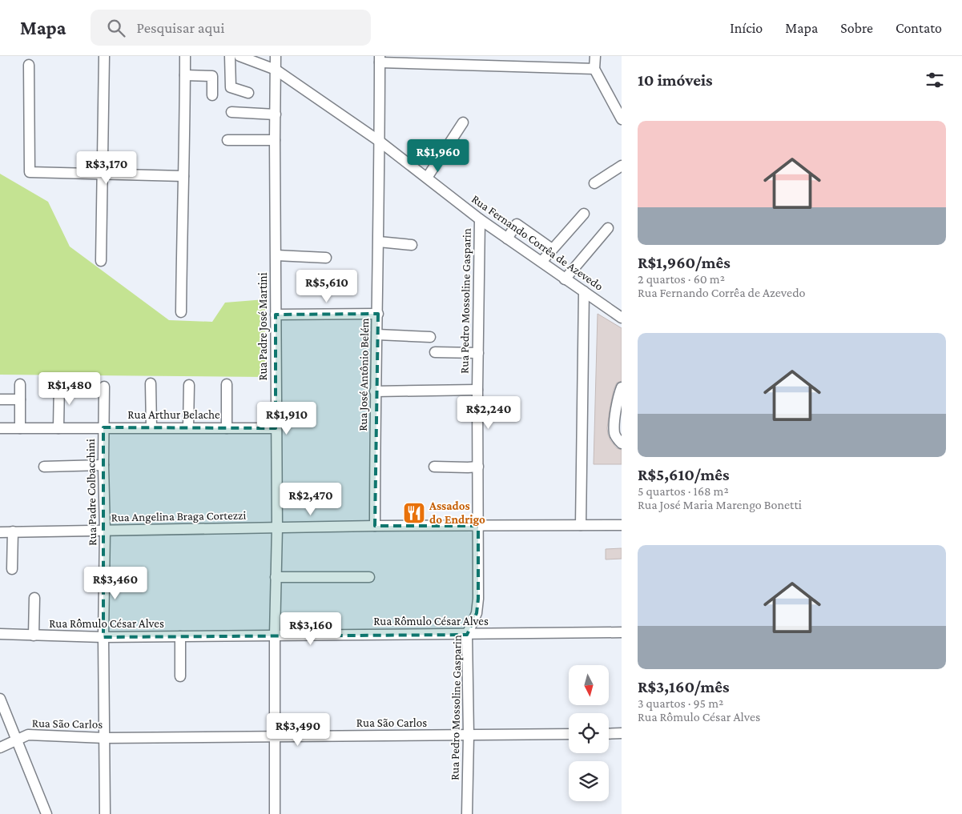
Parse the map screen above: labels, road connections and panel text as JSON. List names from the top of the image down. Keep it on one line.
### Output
{"streets":{"street":["Rua Fernando Corrêa de Azevedo","Rua Pedro Mossoline Gasparin","Rua Padre José Martini","Rua José Antônio Belém","Rua Arthur Belache","Rua Padre Colbacchini","Rua Angelina Braga Cortezzi","Rua Rômulo César Alves","Rua São Carlos"]},"crossings":[["Rua Fernando Corrêa de Azevedo","Rua Pedro Mossoline Gasparin"],["Rua Fernando Corrêa de Azevedo","Rua Padre José Martini"],["Rua Fernando Corrêa de Azevedo","Rua José Antônio Belém"],["Rua Pedro Mossoline Gasparin","Rua Angelina Braga Cortezzi"],["Rua Pedro Mossoline Gasparin","Rua Rômulo César Alves"],["Rua Pedro Mossoline Gasparin","Rua São Carlos"],["Rua Padre José Martini","Rua Arthur Belache"],["Rua Padre José Martini","Rua Angelina Braga Cortezzi"],["Rua Padre José Martini","Rua Rômulo César Alves"],["Rua Padre José Martini","Rua São Carlos"],["Rua José Antônio Belém","Rua Angelina Braga Cortezzi"],["Rua Arthur Belache","Rua Padre Colbacchini"],["Rua Padre Colbacchini","Rua Angelina Braga Cortezzi"],["Rua Padre Colbacchini","Rua Rômulo César Alves"],["Rua Padre Colbacchini","Rua São Carlos"]],"places":{"restaurant":["Assados do Endrigo"]},"north":"bottom","page":{"header":"Mapa","search":"Pesquisar aqui","nav":["Início","Mapa","Sobre","Contato"],"heading":"10 imóveis","list":[{"name":"R$1,960/mês","note":"2 quartos · 60 m² · Rua Fernando Corrêa de Azevedo"},{"name":"R$5,610/mês","note":"5 quartos · 168 m² · Rua José Maria Marengo Bonetti"},{"name":"R$3,160/mês","note":"3 quartos · 95 m² · Rua Rômulo César Alves"}],"price":["R$1,960","R$3,170","R$5,610","R$1,480","R$2,240","R$1,910","R$2,470","R$3,460","R$3,160","R$3,490"]}}
